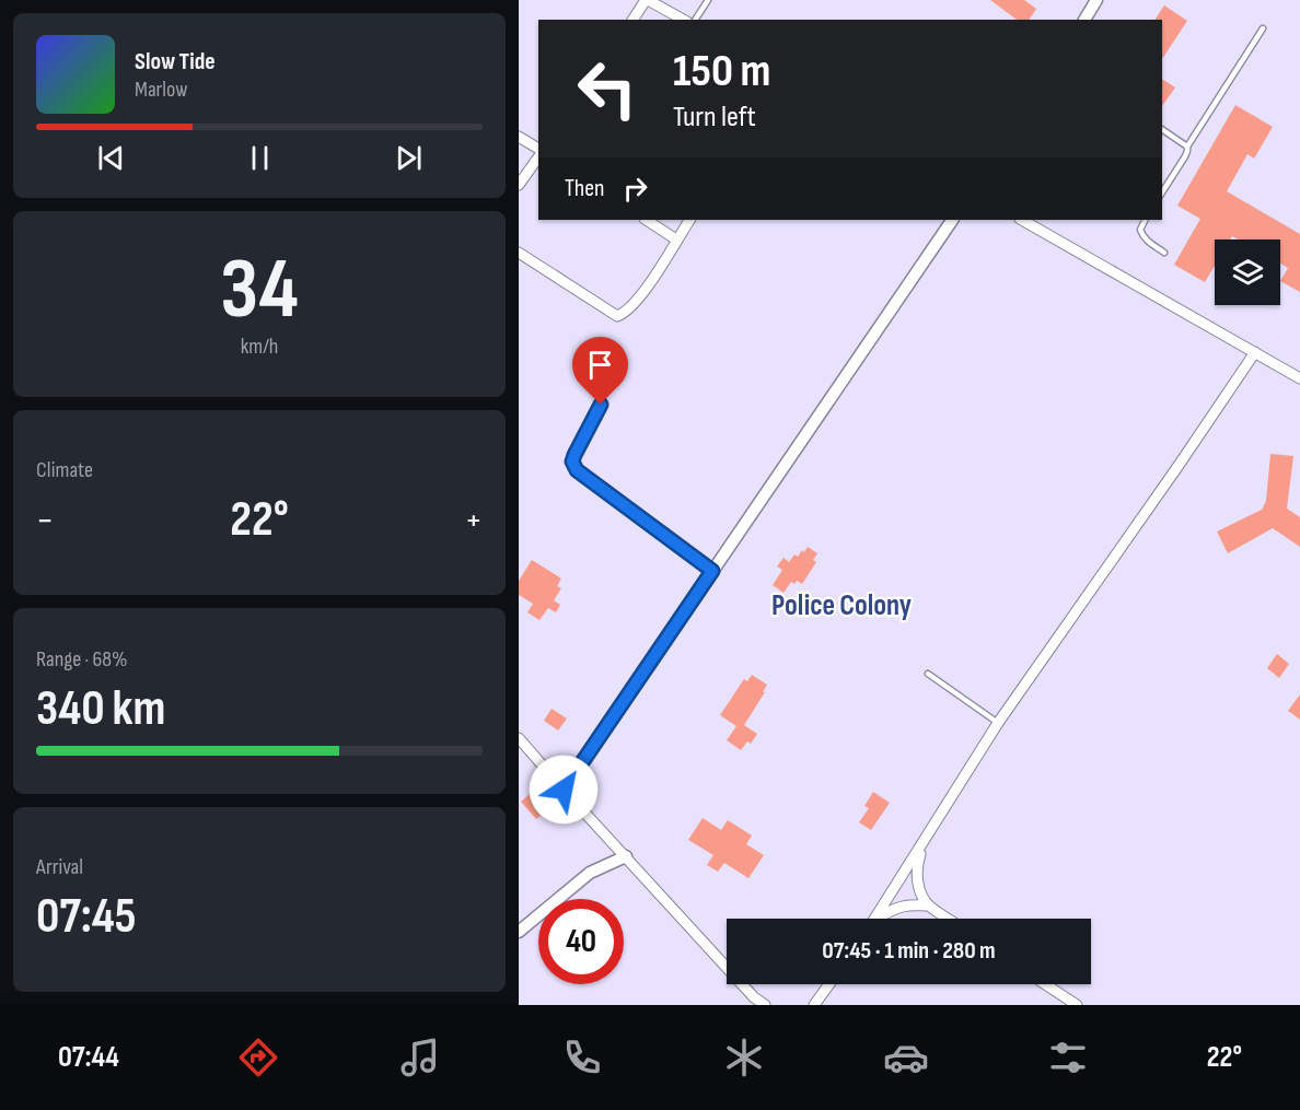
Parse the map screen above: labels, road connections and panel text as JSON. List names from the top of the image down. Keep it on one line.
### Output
{"districts":["Police Colony"],"page":{"turn":["150 m","Turn left"],"song":["Slow Tide","Marlow"],"then":"Then","tile":[["34","km/h"],"Climate",["Range · 68%","340 km"],["Arrival","07:45"]],"heat":["−","22°","+"],"limit":"40","trip":"07:45 · 1 min · 280 m","tabs":["07:44","22°"]}}
